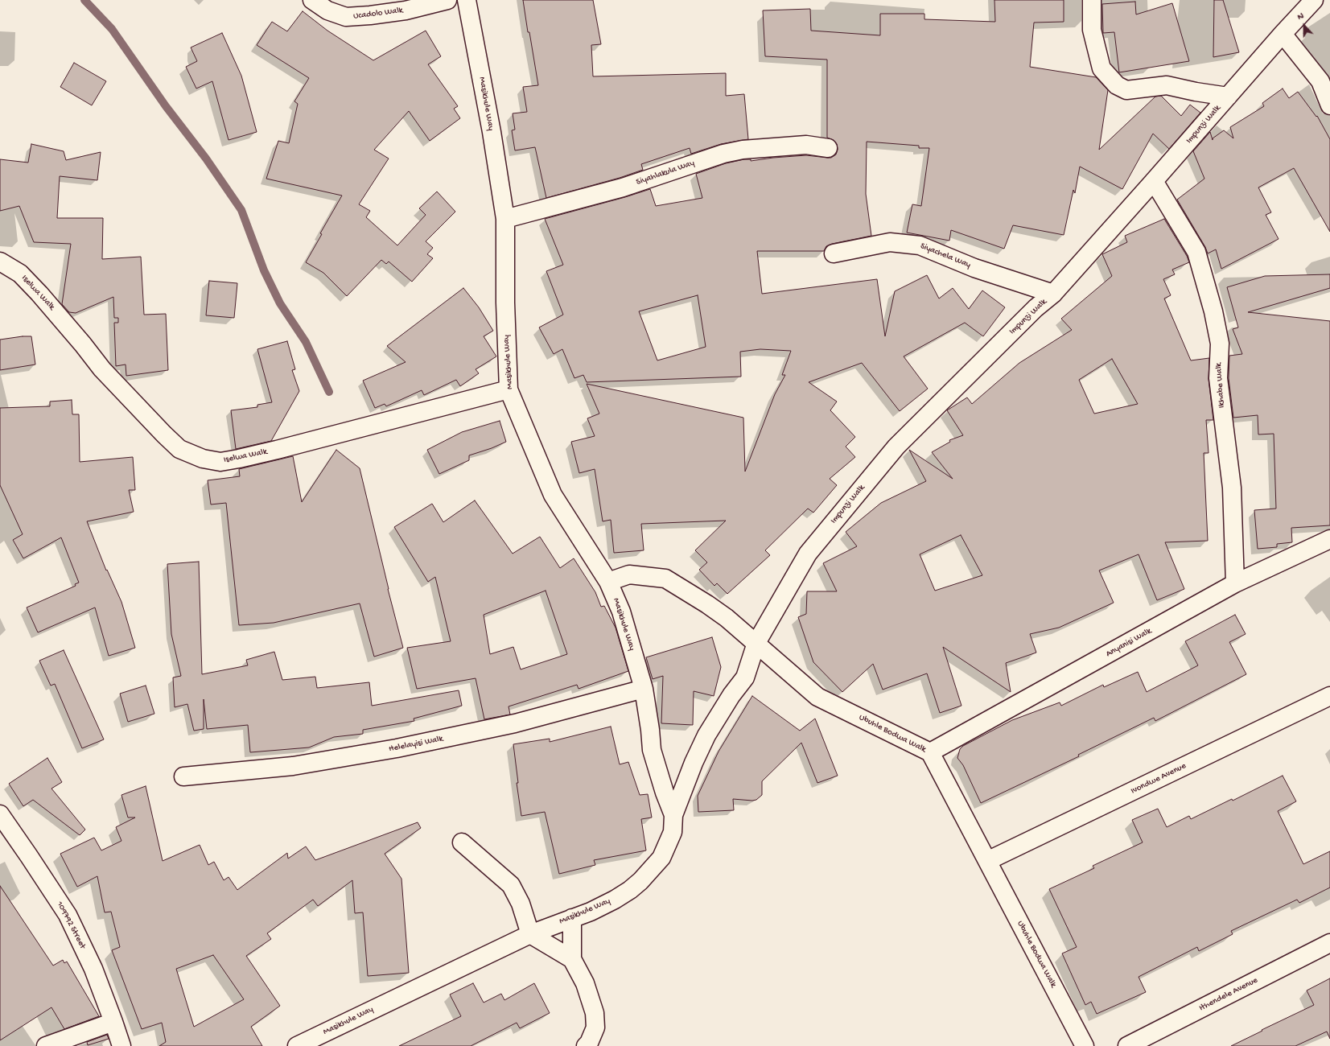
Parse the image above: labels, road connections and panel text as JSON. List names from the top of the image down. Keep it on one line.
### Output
{"streets":{"street":["Ucadolo Walk","Masikhule Way","Impunzi Walk","Siyahlakula Way","Siyachela Way","Iselwa Walk","Ikhabe Walk","Anyanisi Walk","Ubuhle Bodwa Walk","Helelayisi Walk","Ivondwe Avenue","109792 Street","Ithendele Avenue"]},"crossings":[["Masikhule Way","Impunzi Walk"],["Masikhule Way","Siyahlakula Way"],["Masikhule Way","Iselwa Walk"],["Masikhule Way","Ubuhle Bodwa Walk"],["Masikhule Way","Helelayisi Walk"],["Impunzi Walk","Siyachela Way"],["Impunzi Walk","Ikhabe Walk"],["Impunzi Walk","Ubuhle Bodwa Walk"],["Ikhabe Walk","Anyanisi Walk"],["Anyanisi Walk","Ubuhle Bodwa Walk"],["Ubuhle Bodwa Walk","Ivondwe Avenue"]],"north":"top"}
